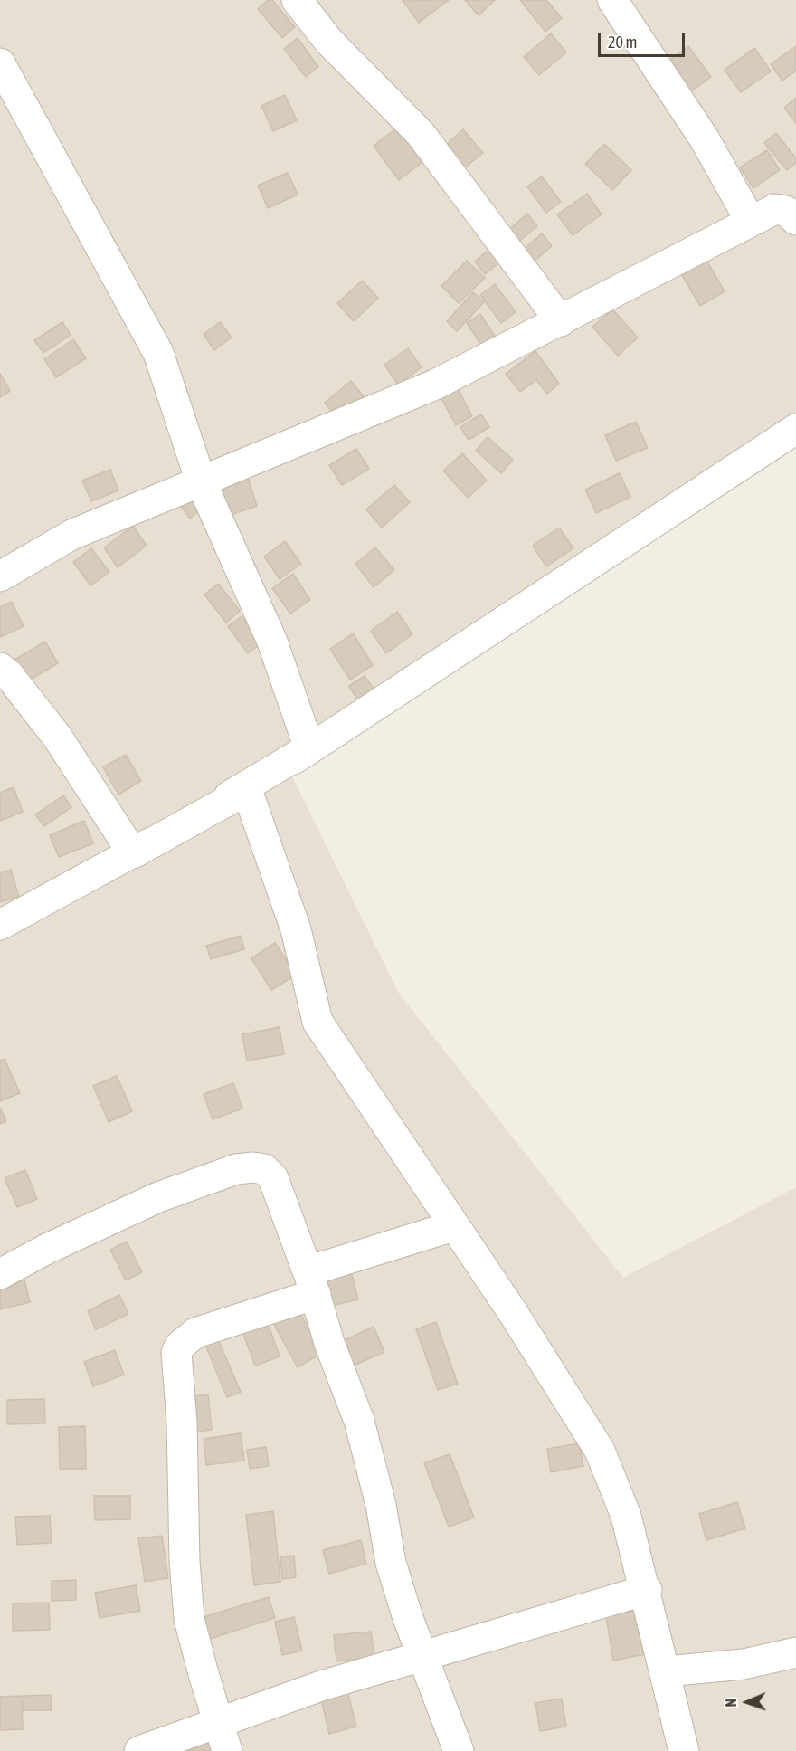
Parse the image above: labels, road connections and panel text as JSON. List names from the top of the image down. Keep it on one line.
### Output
{"scale_bar":"20 m","north":"left"}
